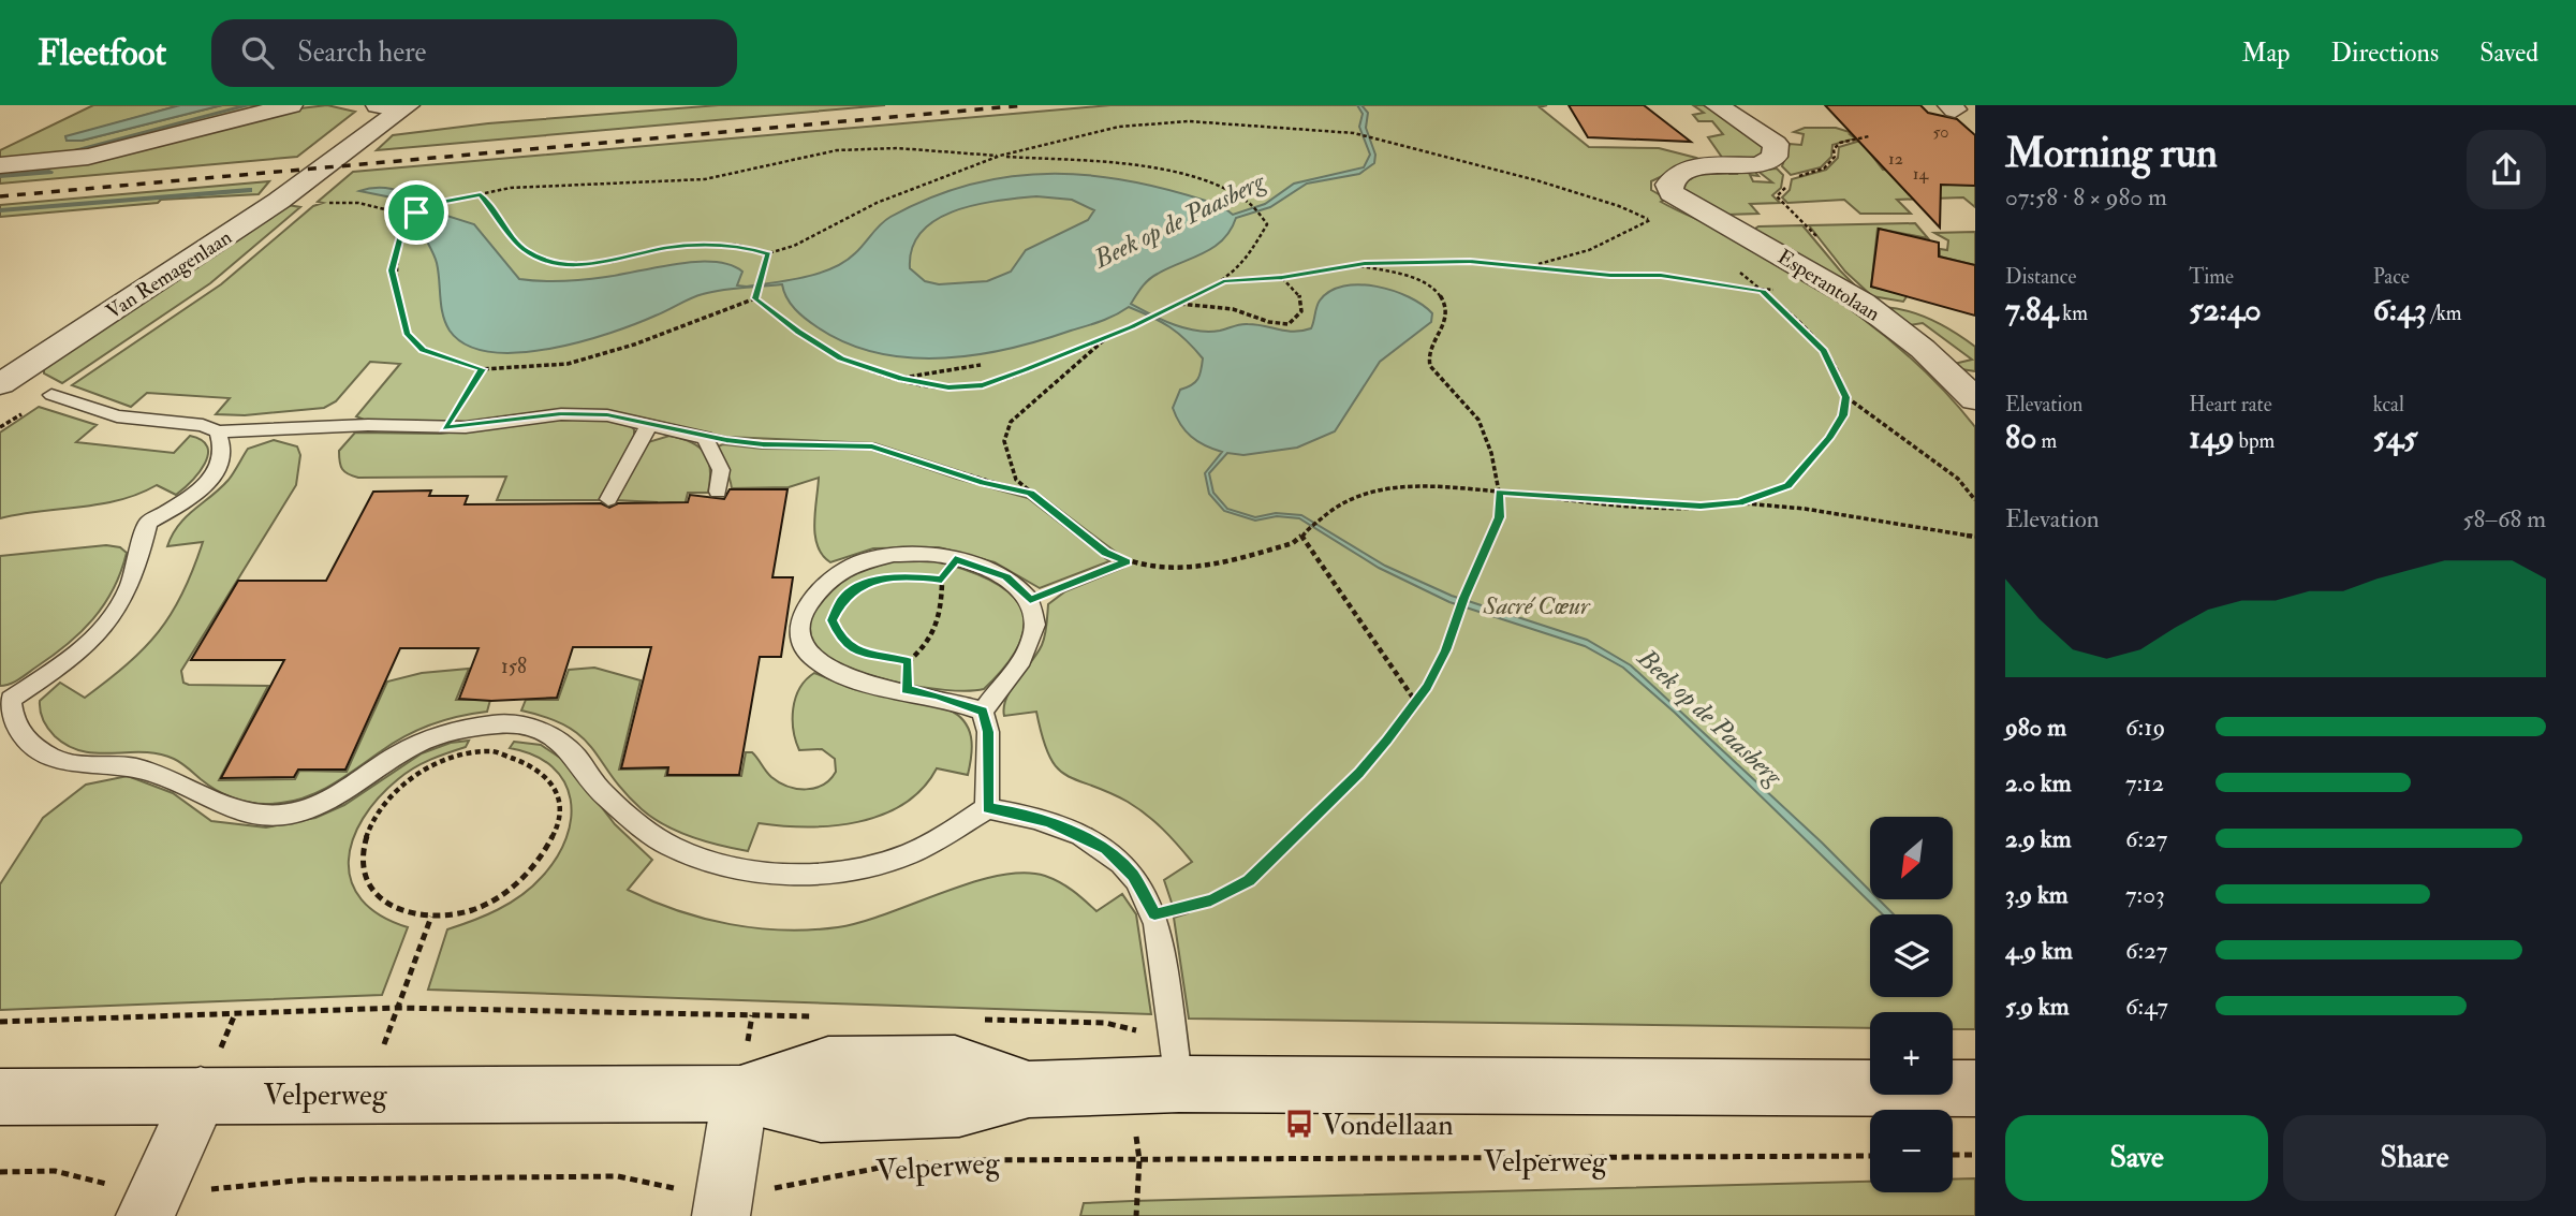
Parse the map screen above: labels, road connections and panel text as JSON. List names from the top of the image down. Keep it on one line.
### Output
{"streets":{"street":["Van Remagenlaan","Esperantolaan","Velperweg"]},"water":["Beek op de Paasberg"],"parks":["Sacré Cœur"],"places":{"bus stop":["Vondellaan"]},"house_numbers":["50","12","14","158"],"north":"bottom left","page":{"header":"Fleetfoot","search":"Search here","nav":["Map","Directions","Saved"],"heading":["Morning run","07:58 · 8 × 980 m"],"stats":[["Distance","7.84 km"],["Time","52:40"],["Pace","6:43 /km"],["Elevation","80 m"],["Heart rate","149 bpm"],["kcal","545"]],"chart":["Elevation","58–68 m"],"list":[{"name":"980 m","note":"6:19"},{"name":"2.0 km","note":"7:12"},{"name":"2.9 km","note":"6:27"},{"name":"3.9 km","note":"7:03"},{"name":"4.9 km","note":"6:27"},{"name":"5.9 km","note":"6:47"}],"map_buttons":["+","−"],"buttons":["Save","Share"]}}
